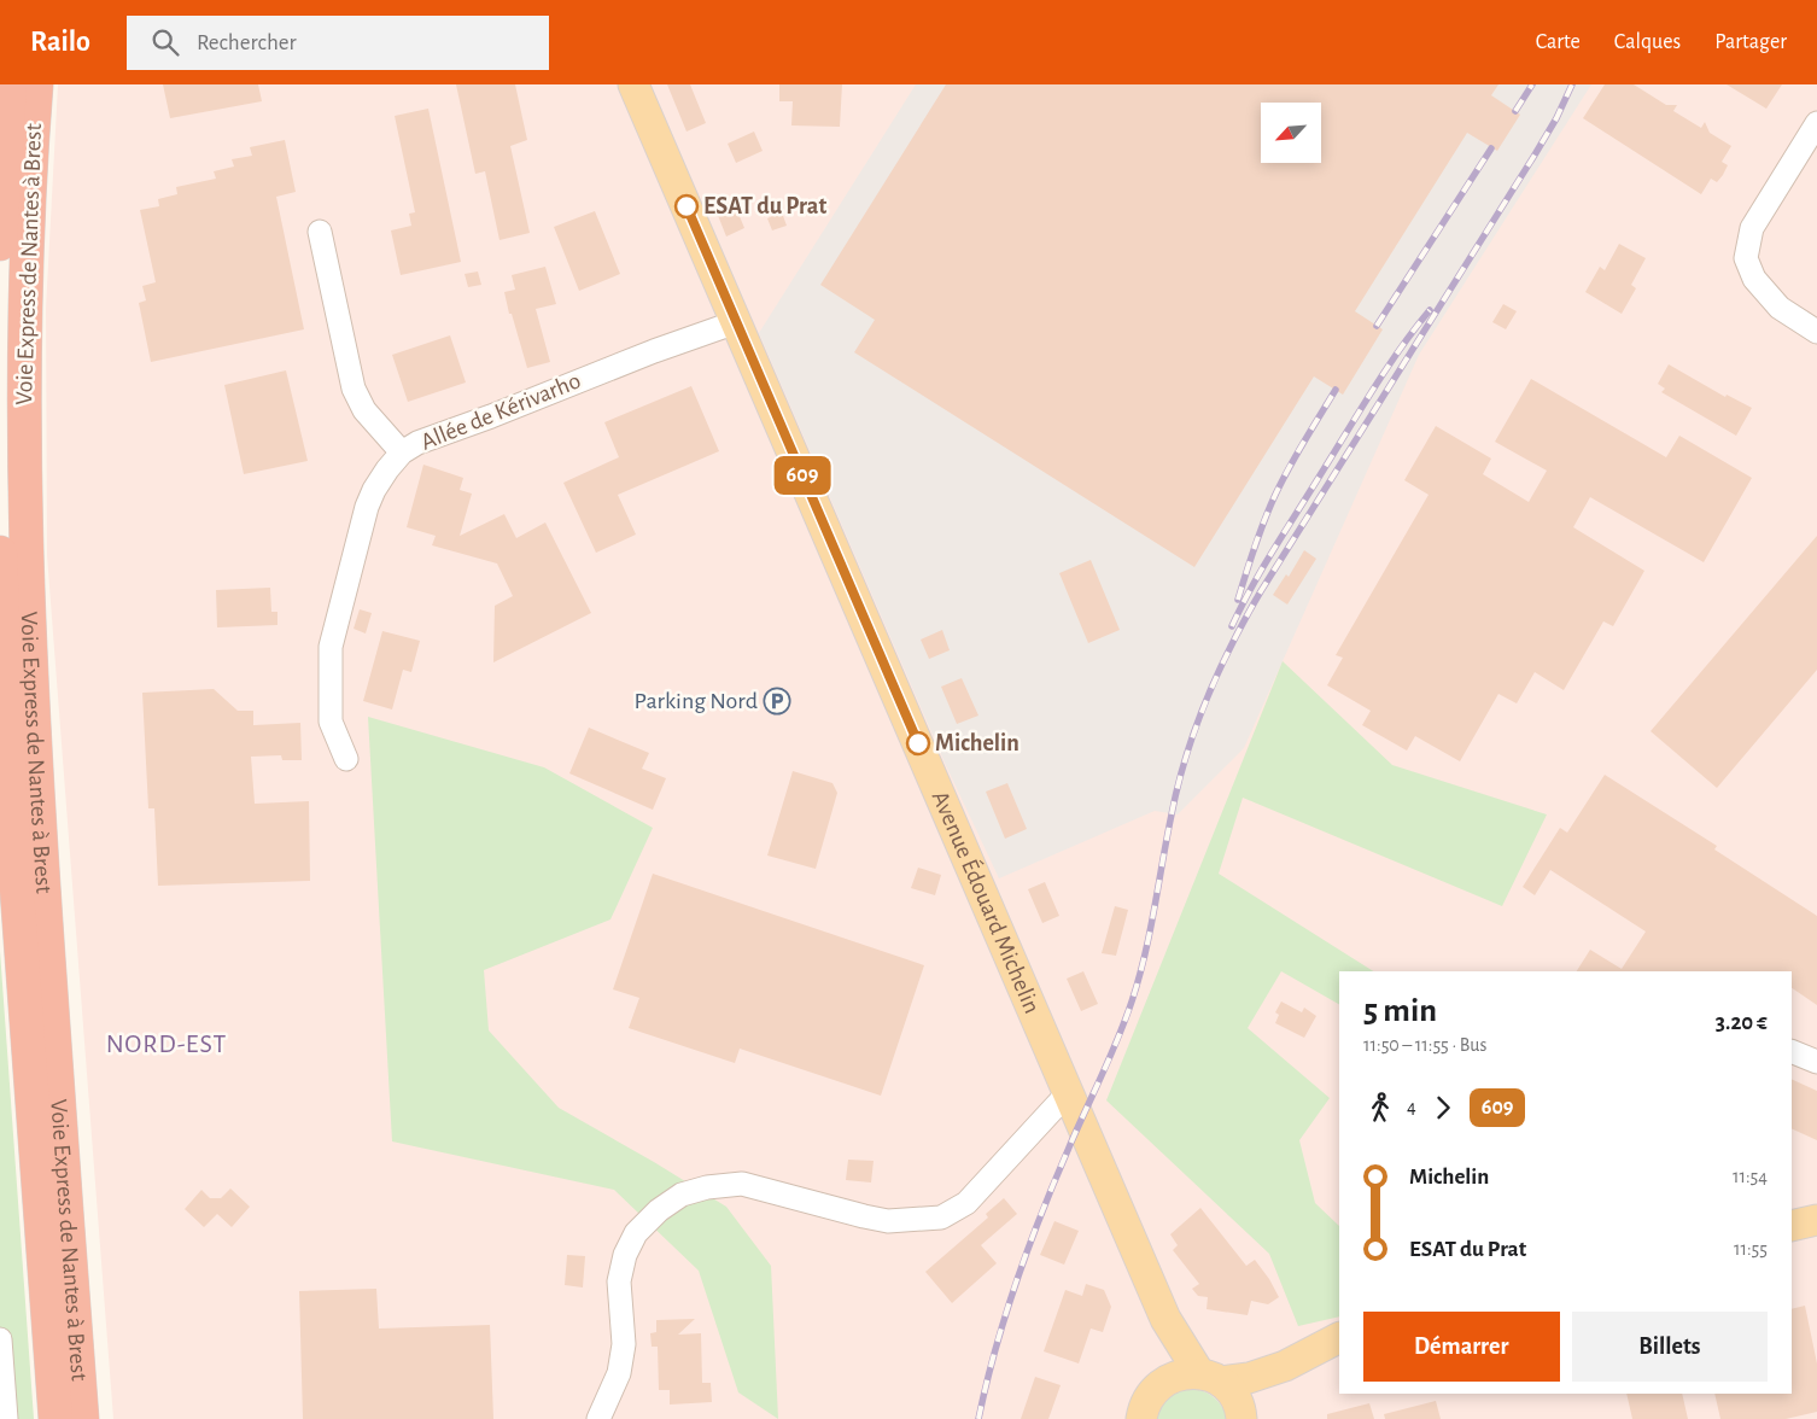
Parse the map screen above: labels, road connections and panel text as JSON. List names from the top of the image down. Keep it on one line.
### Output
{"streets":{"highway":["Voie Express de Nantes à Brest"],"main road":["Avenue Édouard Michelin"],"street":["Allée de Kérivarho"]},"crossings":[["Allée de Kérivarho","Avenue Édouard Michelin"]],"districts":["NORD-EST"],"places":{"other":["ESAT du Prat","Michelin"],"parking":["Parking Nord"]},"lines":["bus line 609"],"north":"bottom left","page":{"header":"Railo","search":"Rechercher","nav":["Carte","Calques","Partager"],"on_map":"609","heading":["5 min","11:50 – 11:55 · Bus","3.20 €"],"legs":["4","609"],"list":[{"name":"Michelin","value":"11:54"},{"name":"ESAT du Prat","value":"11:55"}],"buttons":["Démarrer","Billets"]}}
